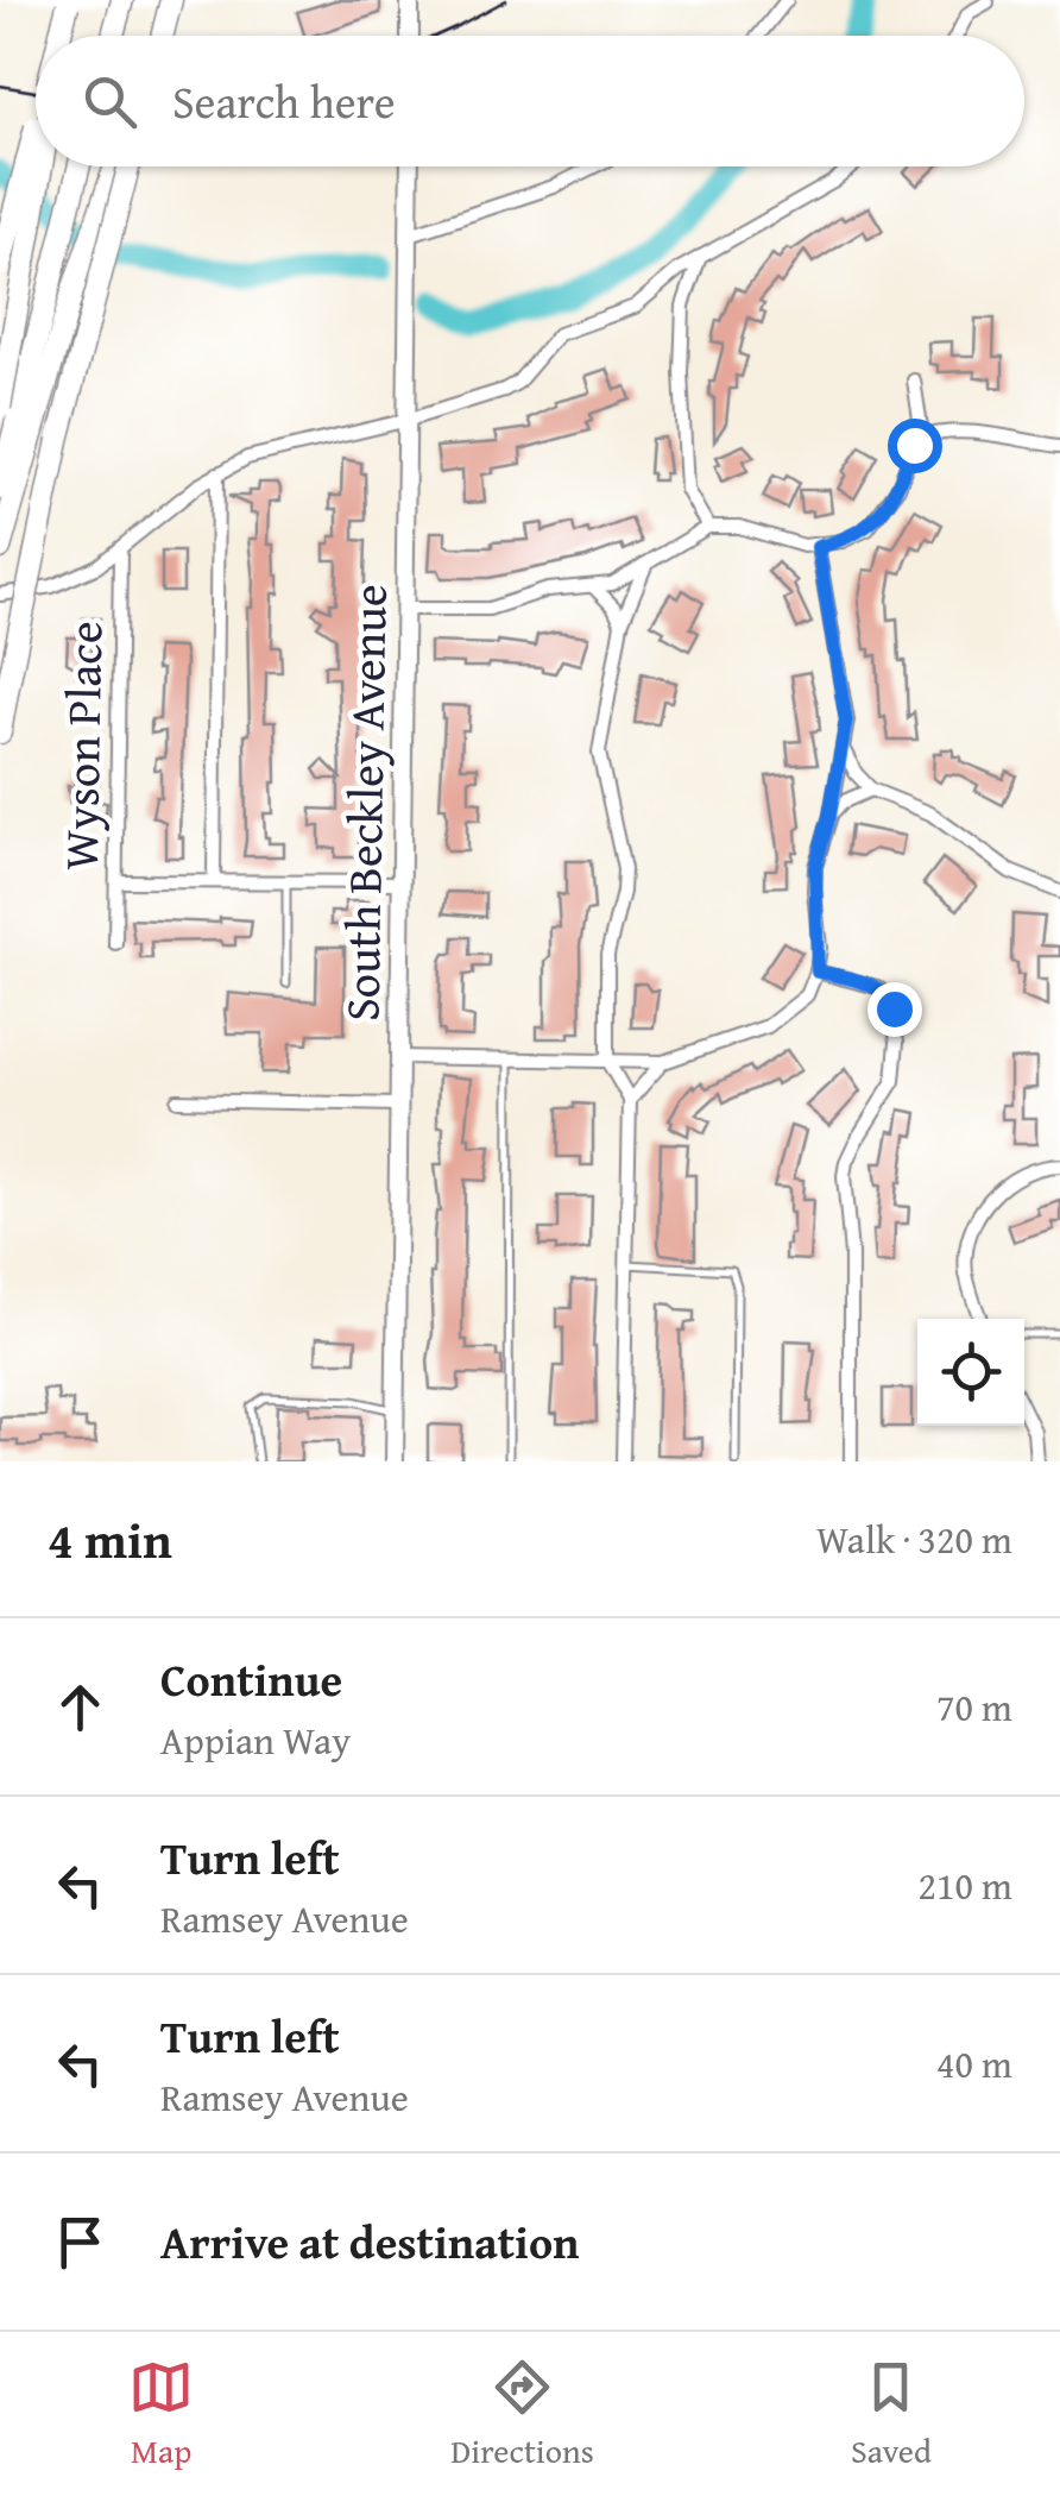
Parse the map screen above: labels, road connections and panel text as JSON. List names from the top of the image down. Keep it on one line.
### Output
{"streets":{"street":["Wyson Place","South Beckley Avenue"]},"page":{"search":"Search here","heading":["4 min","Walk · 320 m"],"list":[["Continue","Appian Way","70 m"],["Turn left","Ramsey Avenue","210 m"],["Turn left","Ramsey Avenue","40 m"],"Arrive at destination"],"nav":["Map","Directions","Saved"]}}
